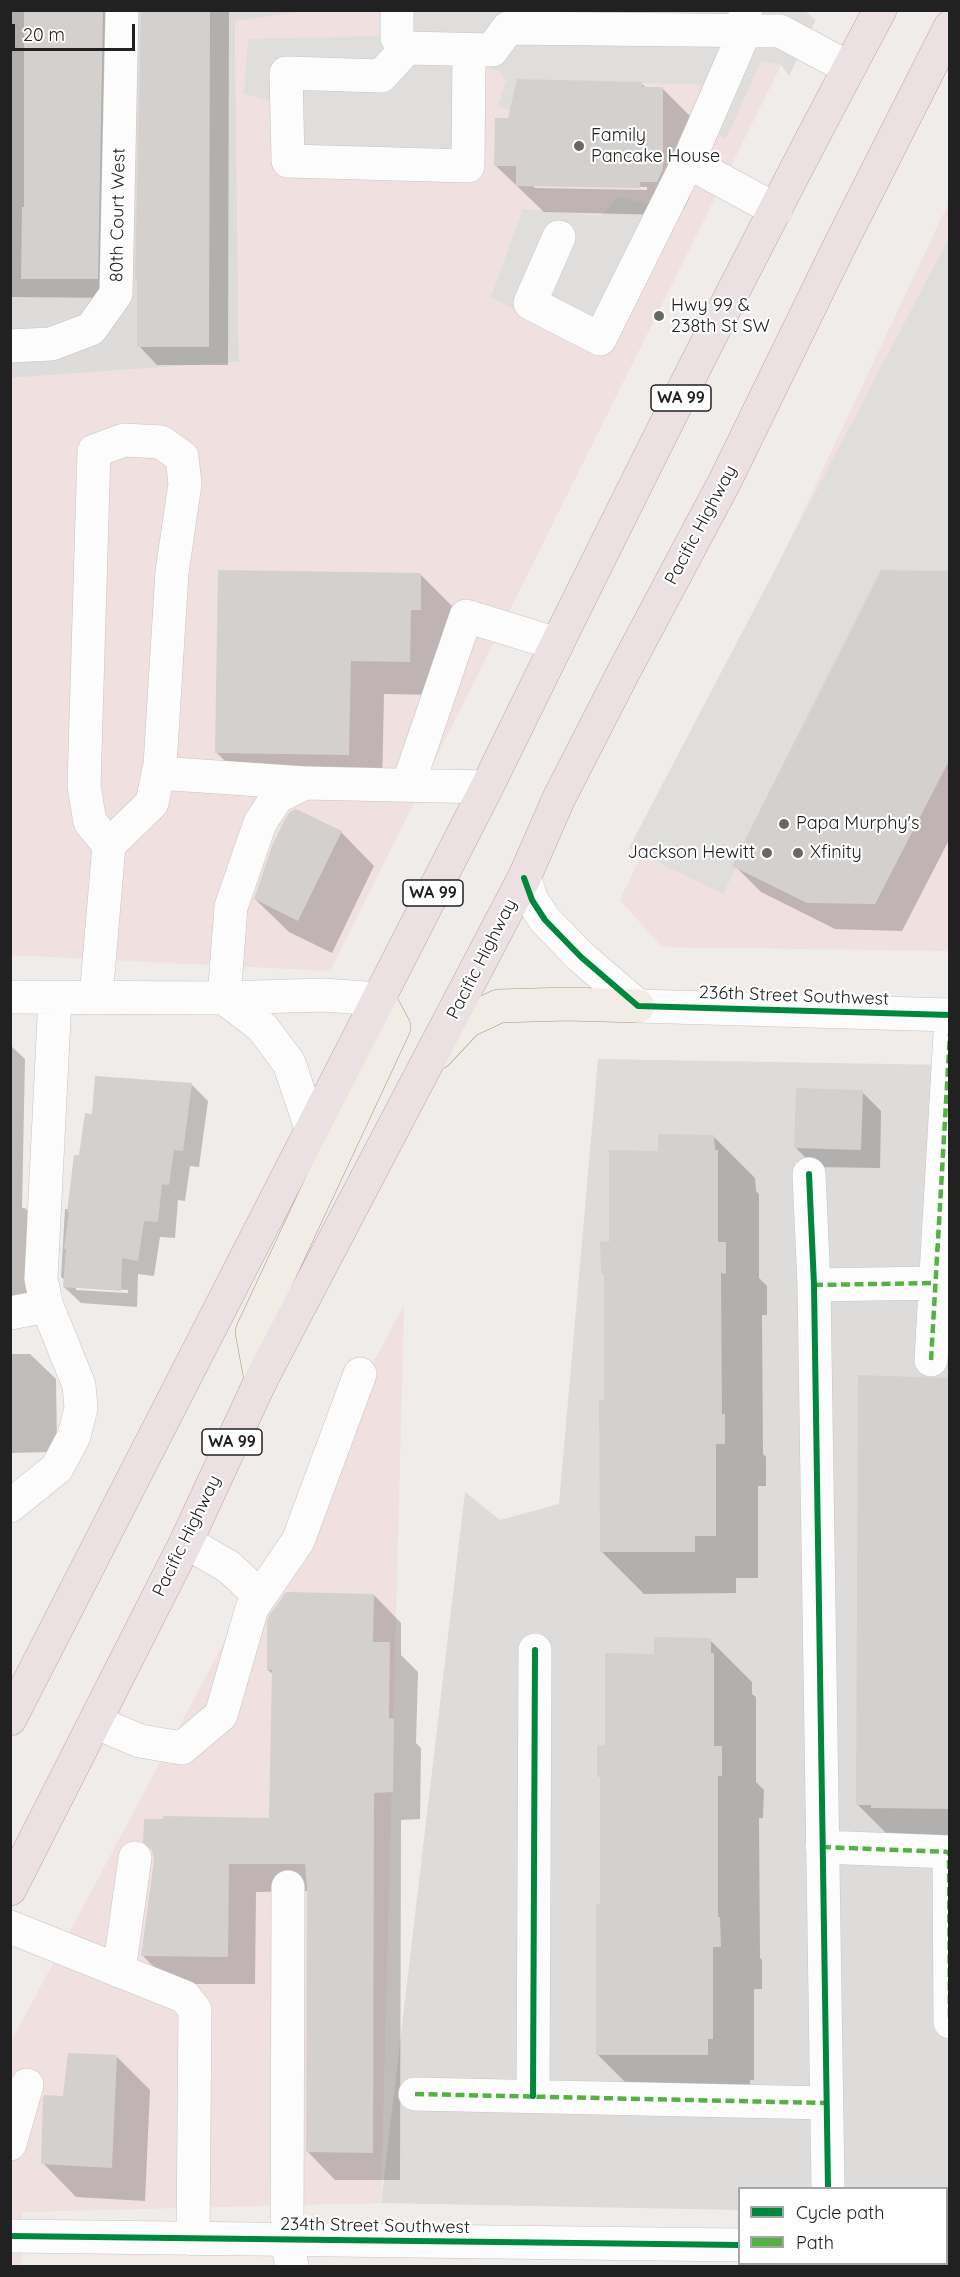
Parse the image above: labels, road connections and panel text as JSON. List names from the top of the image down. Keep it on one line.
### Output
{"streets":{"highway":["WA 99","Pacific Highway"],"street":["80th Court West","236th Street Southwest","234th Street Southwest"]},"places":["Family Pancake House","Hwy 99 & 238th St SW","Papa Murphy's","Jackson Hewitt","Xfinity"],"legend":["Cycle path","Path"],"scale_bar":"20 m"}
